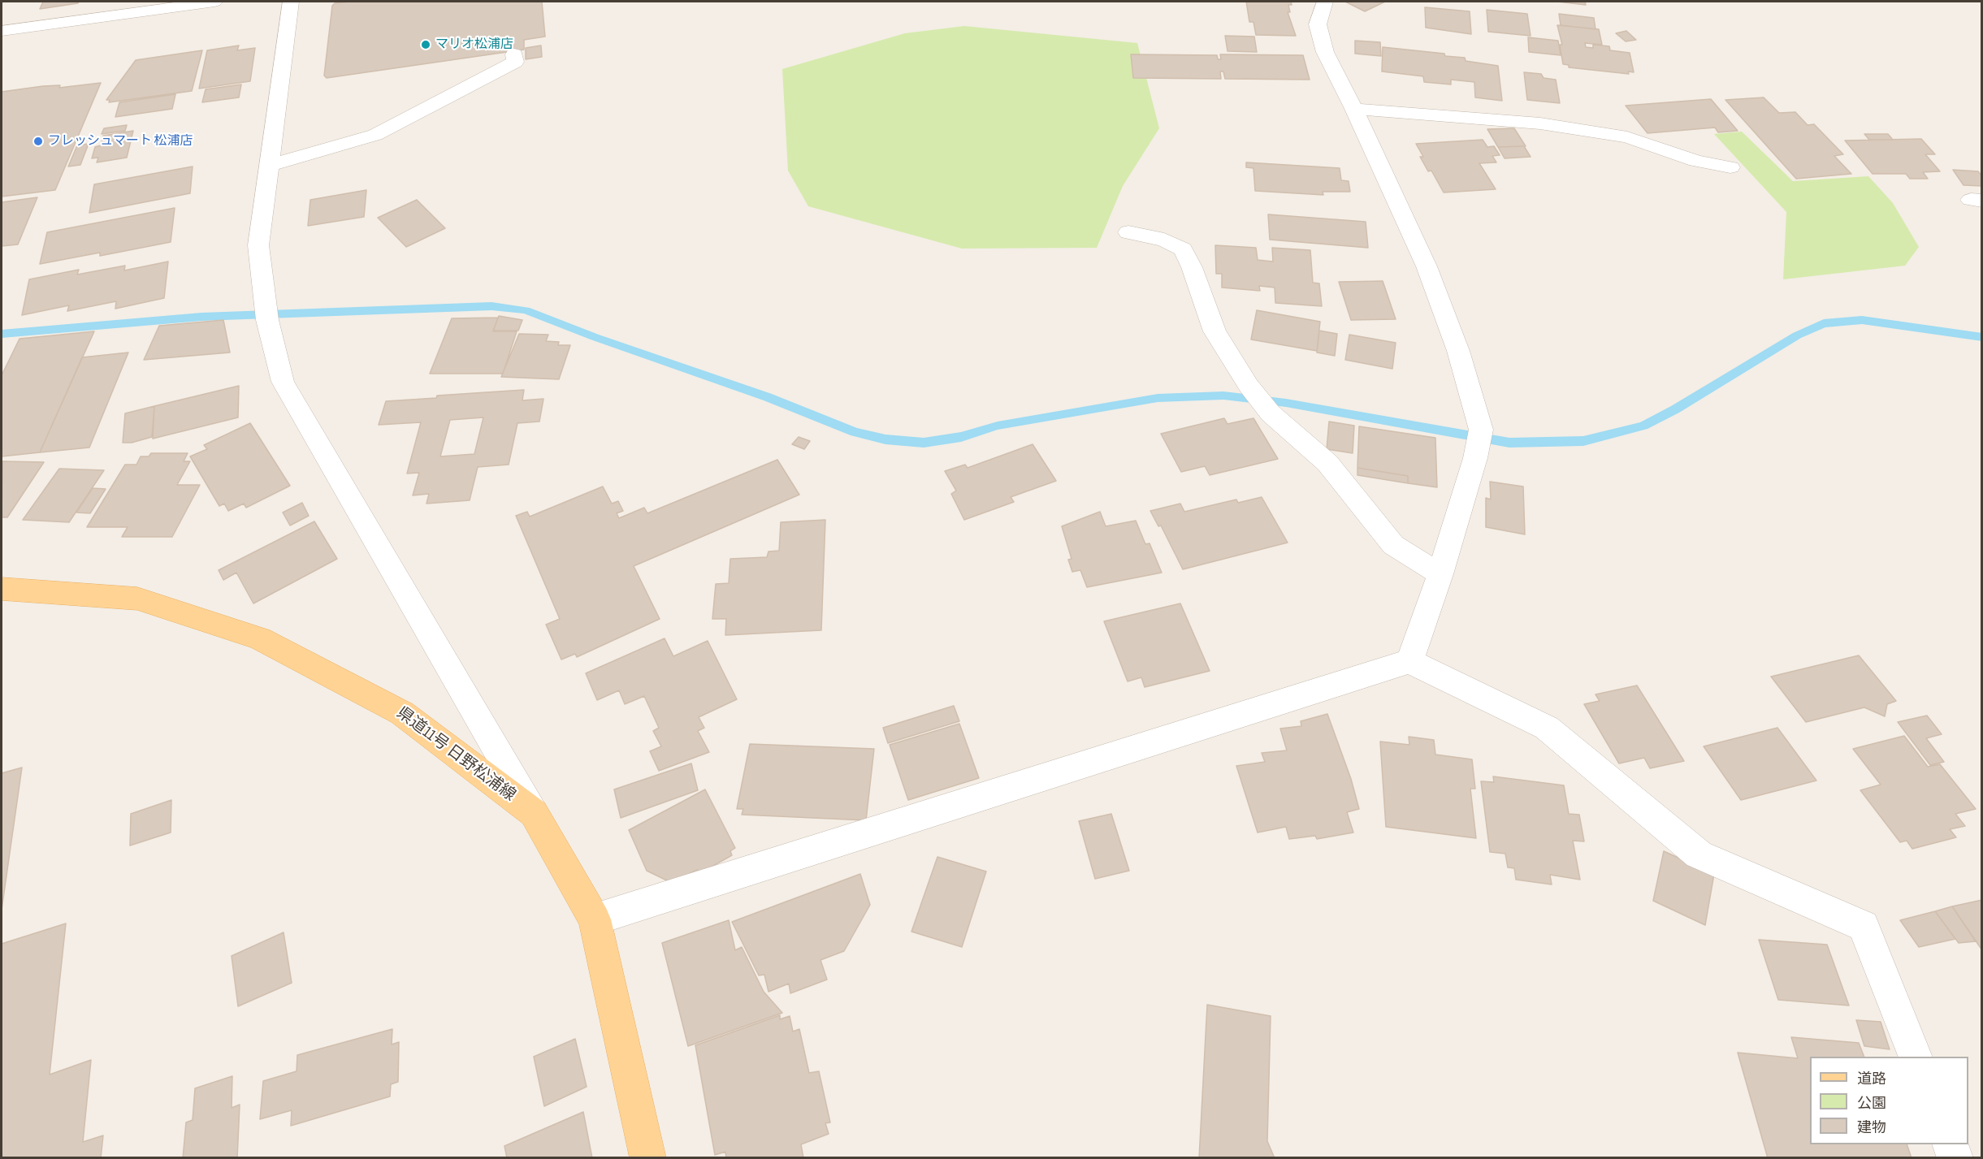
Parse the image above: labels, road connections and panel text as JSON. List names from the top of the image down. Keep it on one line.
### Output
{"streets":{"main road":["県道11号 日野松浦線"]},"places":["マリオ松浦店","フレッシュマート 松浦店"],"legend":["道路","公園","建物"]}
